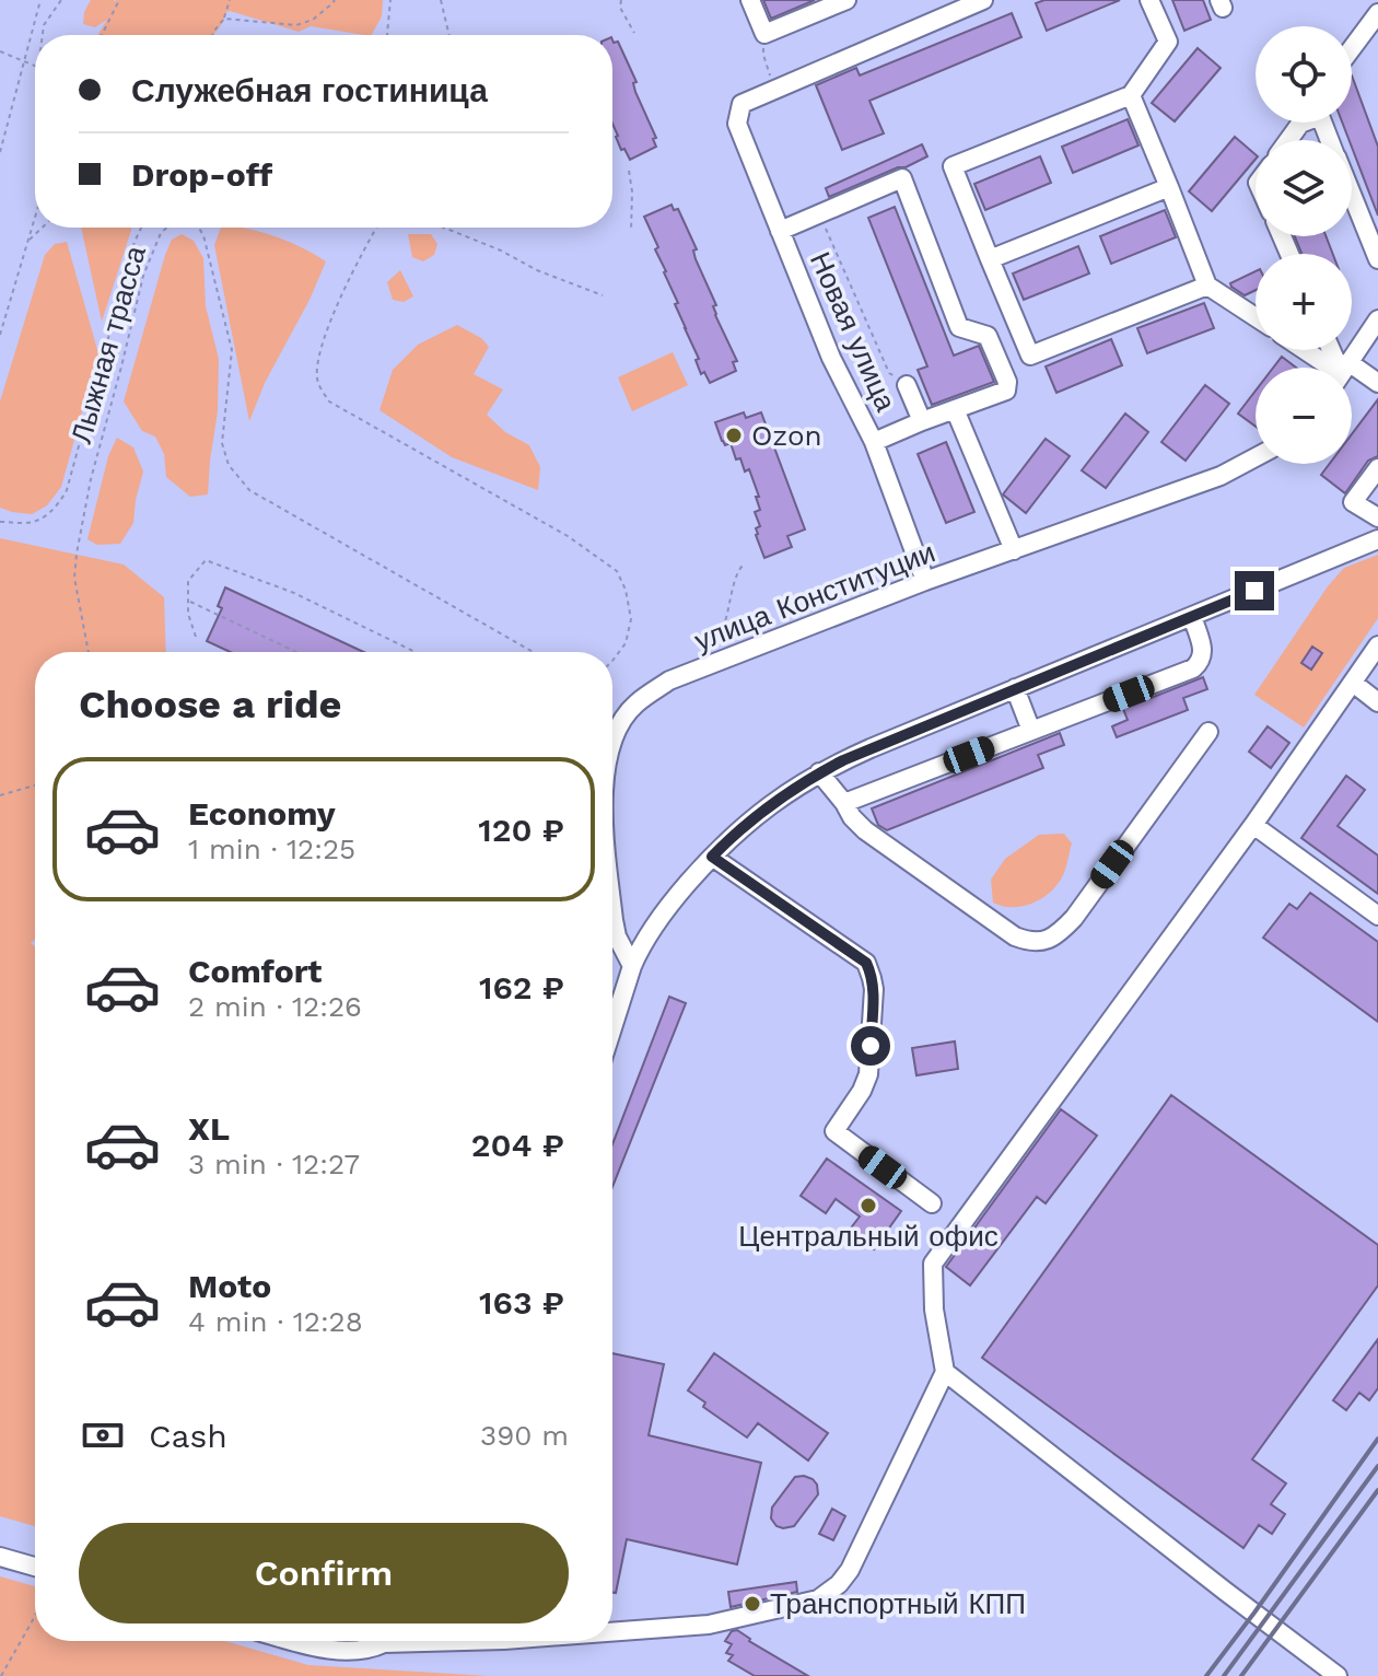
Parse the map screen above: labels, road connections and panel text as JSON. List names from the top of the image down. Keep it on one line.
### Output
{"streets":{"street":["Новая улица","улица Конституции"],"path":["Лыжная трасса"]},"crossings":[["Новая улица","улица Конституции"]],"places":["Ozon","Центральный офис","Транспортный КПП"],"page":{"map_buttons":["+","−"],"banner":["Служебная гостиница","Drop-off"],"heading":"Choose a ride","list":[{"name":"Economy","note":"1 min · 12:25","value":"120 ₽"},{"name":"Comfort","note":"2 min · 12:26","value":"162 ₽"},{"name":"XL","note":"3 min · 12:27","value":"204 ₽"},{"name":"Moto","note":"4 min · 12:28","value":"163 ₽"}],"pay":["Cash","390 m"],"buttons":"Confirm"}}
